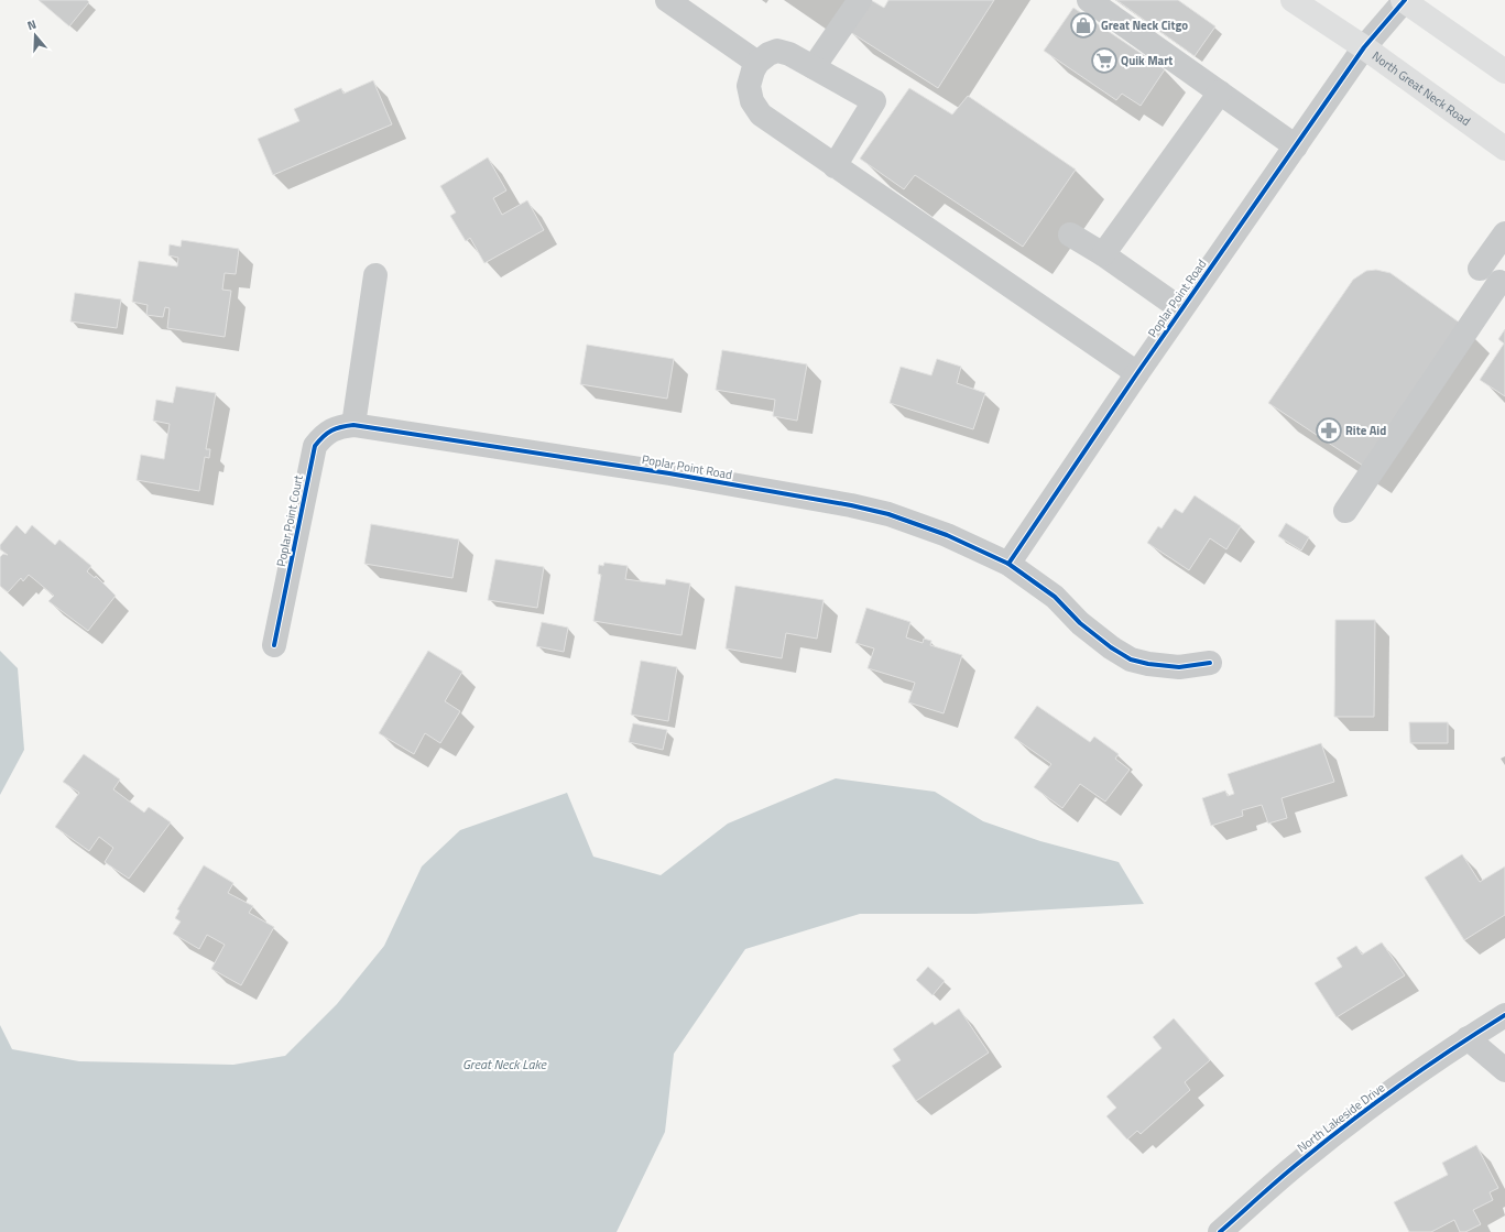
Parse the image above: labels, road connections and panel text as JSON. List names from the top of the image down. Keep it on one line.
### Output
{"streets":{"main road":["North Great Neck Road"],"street":["Poplar Point Road","Poplar Point Court","North Lakeside Drive"]},"crossings":[["North Great Neck Road","Poplar Point Road"],["Poplar Point Road","Poplar Point Court"]],"water":["Great Neck Lake"],"places":{"shop":["Great Neck Citgo"],"supermarket":["Quik Mart"],"pharmacy":["Rite Aid"]},"north":"top"}
